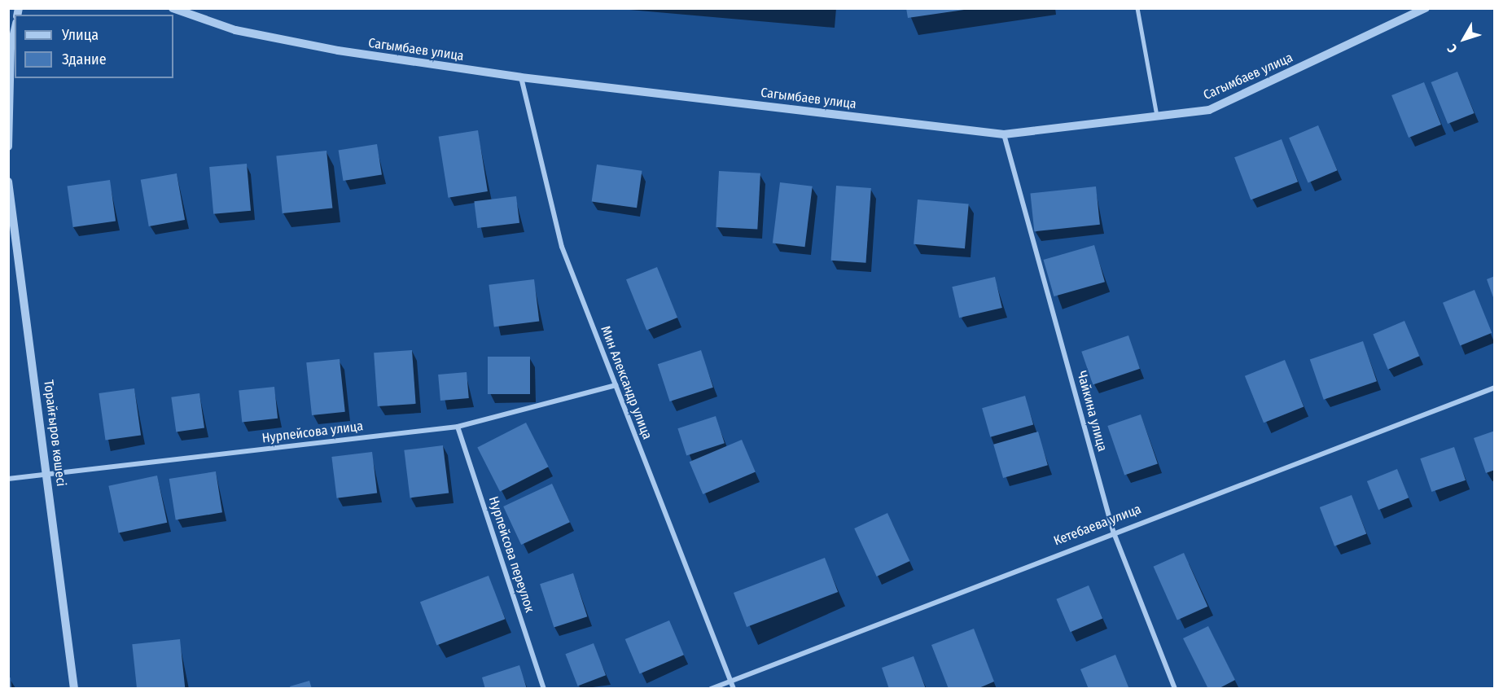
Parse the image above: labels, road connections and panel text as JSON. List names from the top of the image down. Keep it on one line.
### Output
{"streets":{"street":["Сагымбаев улица","Мин Александр улица","Чайкина улица","Нурпейсова улица","Торайғыров көшесі","Кетебаева улица","Нурпейсова переулок"]},"crossings":[["Сагымбаев улица","Мин Александр улица"],["Сагымбаев улица","Чайкина улица"],["Мин Александр улица","Нурпейсова улица"],["Мин Александр улица","Кетебаева улица"],["Чайкина улица","Кетебаева улица"],["Нурпейсова улица","Торайғыров көшесі"],["Нурпейсова улица","Нурпейсова переулок"]],"legend":["Улица","Здание"],"north":"bottom left"}
